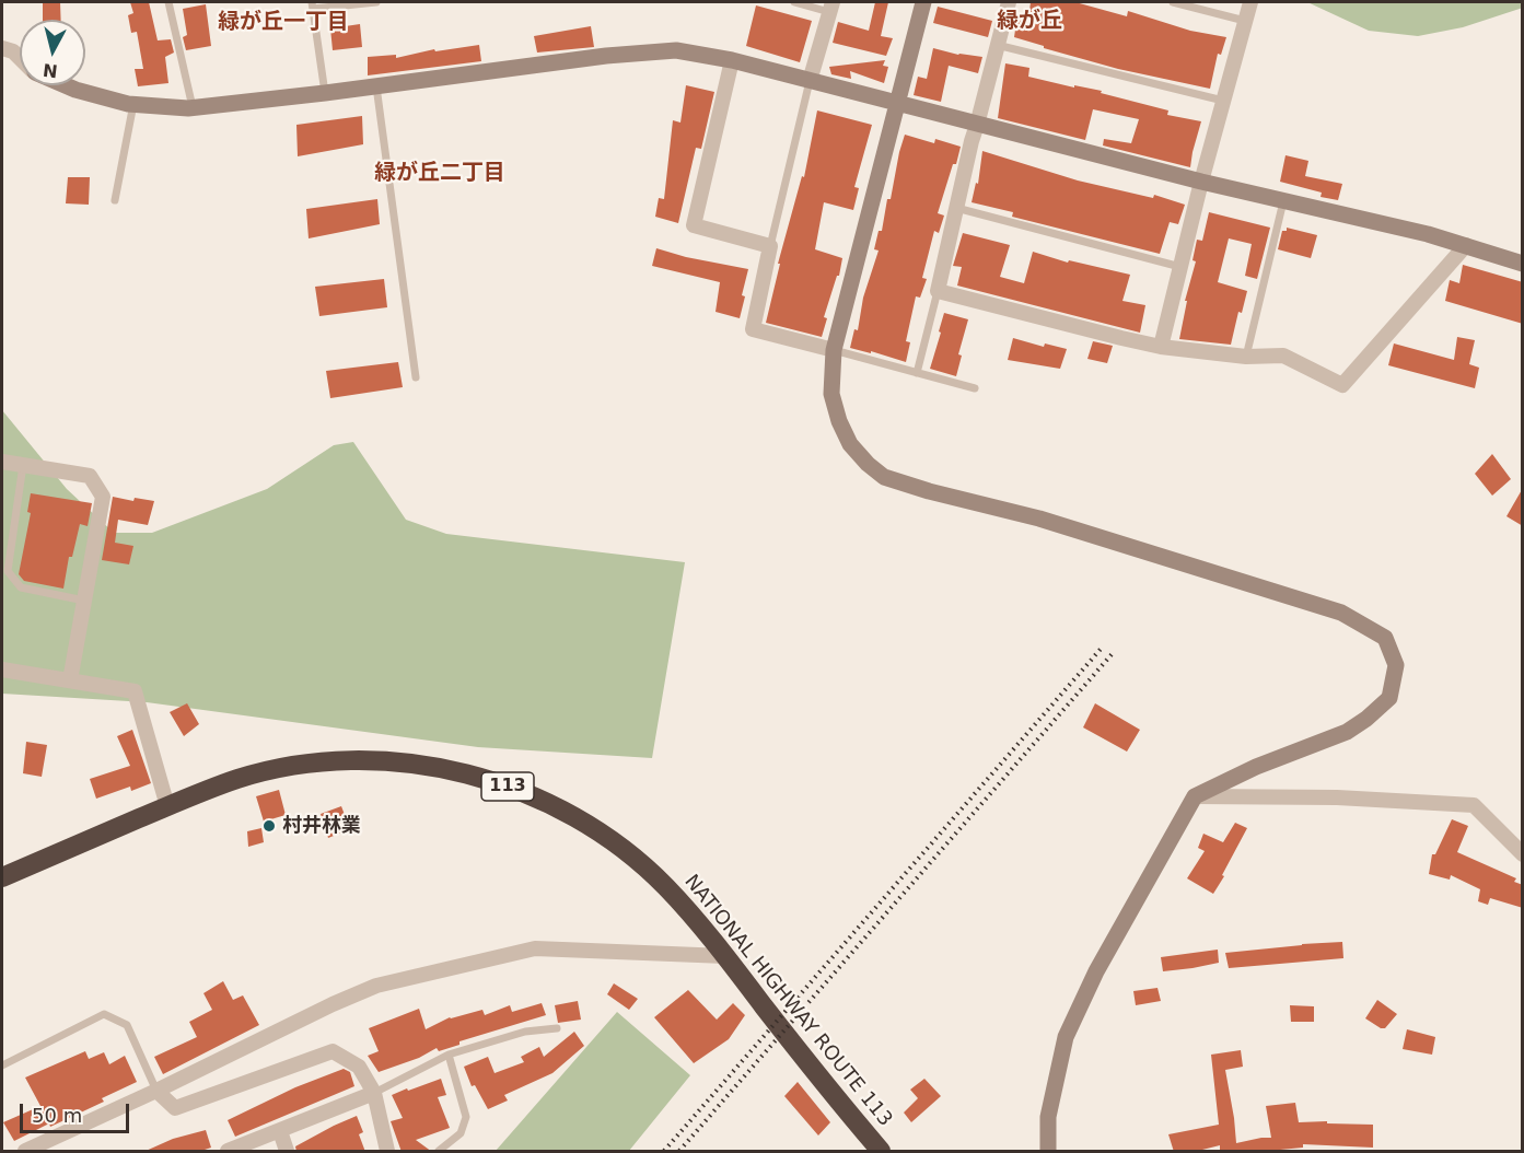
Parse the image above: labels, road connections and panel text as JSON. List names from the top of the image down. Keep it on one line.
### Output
{"streets":{"highway":["113","NATIONAL HIGHWAY ROUTE 113"]},"districts":["緑が丘","緑が丘一丁目","緑が丘二丁目"],"places":["村井林業"],"scale_bar":"50 m","north":"bottom"}
